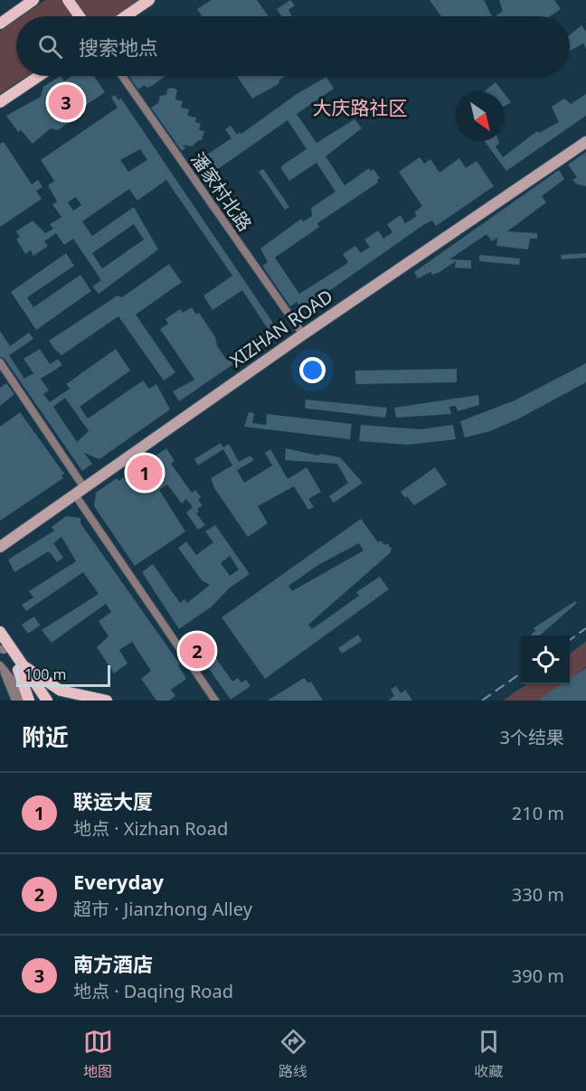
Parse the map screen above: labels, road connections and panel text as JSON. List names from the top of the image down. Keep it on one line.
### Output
{"streets":{"street":["潘家村北路","XIZHAN ROAD"]},"crossings":[["潘家村北路","XIZHAN ROAD"]],"districts":["大庆路社区"],"scale_bar":"100 m","north":"bottom right","page":{"search":"搜索地点","pins":["3","1","2"],"scale":"100 m","heading":["附近","3个结果"],"list":[{"mark":"1","name":"联运大厦","note":"地点 · Xizhan Road","value":"210 m"},{"mark":"2","name":"Everyday","note":"超市 · Jianzhong Alley","value":"330 m"},{"mark":"3","name":"南方酒店","note":"地点 · Daqing Road","value":"390 m"}],"nav":["地图","路线","收藏"]}}
